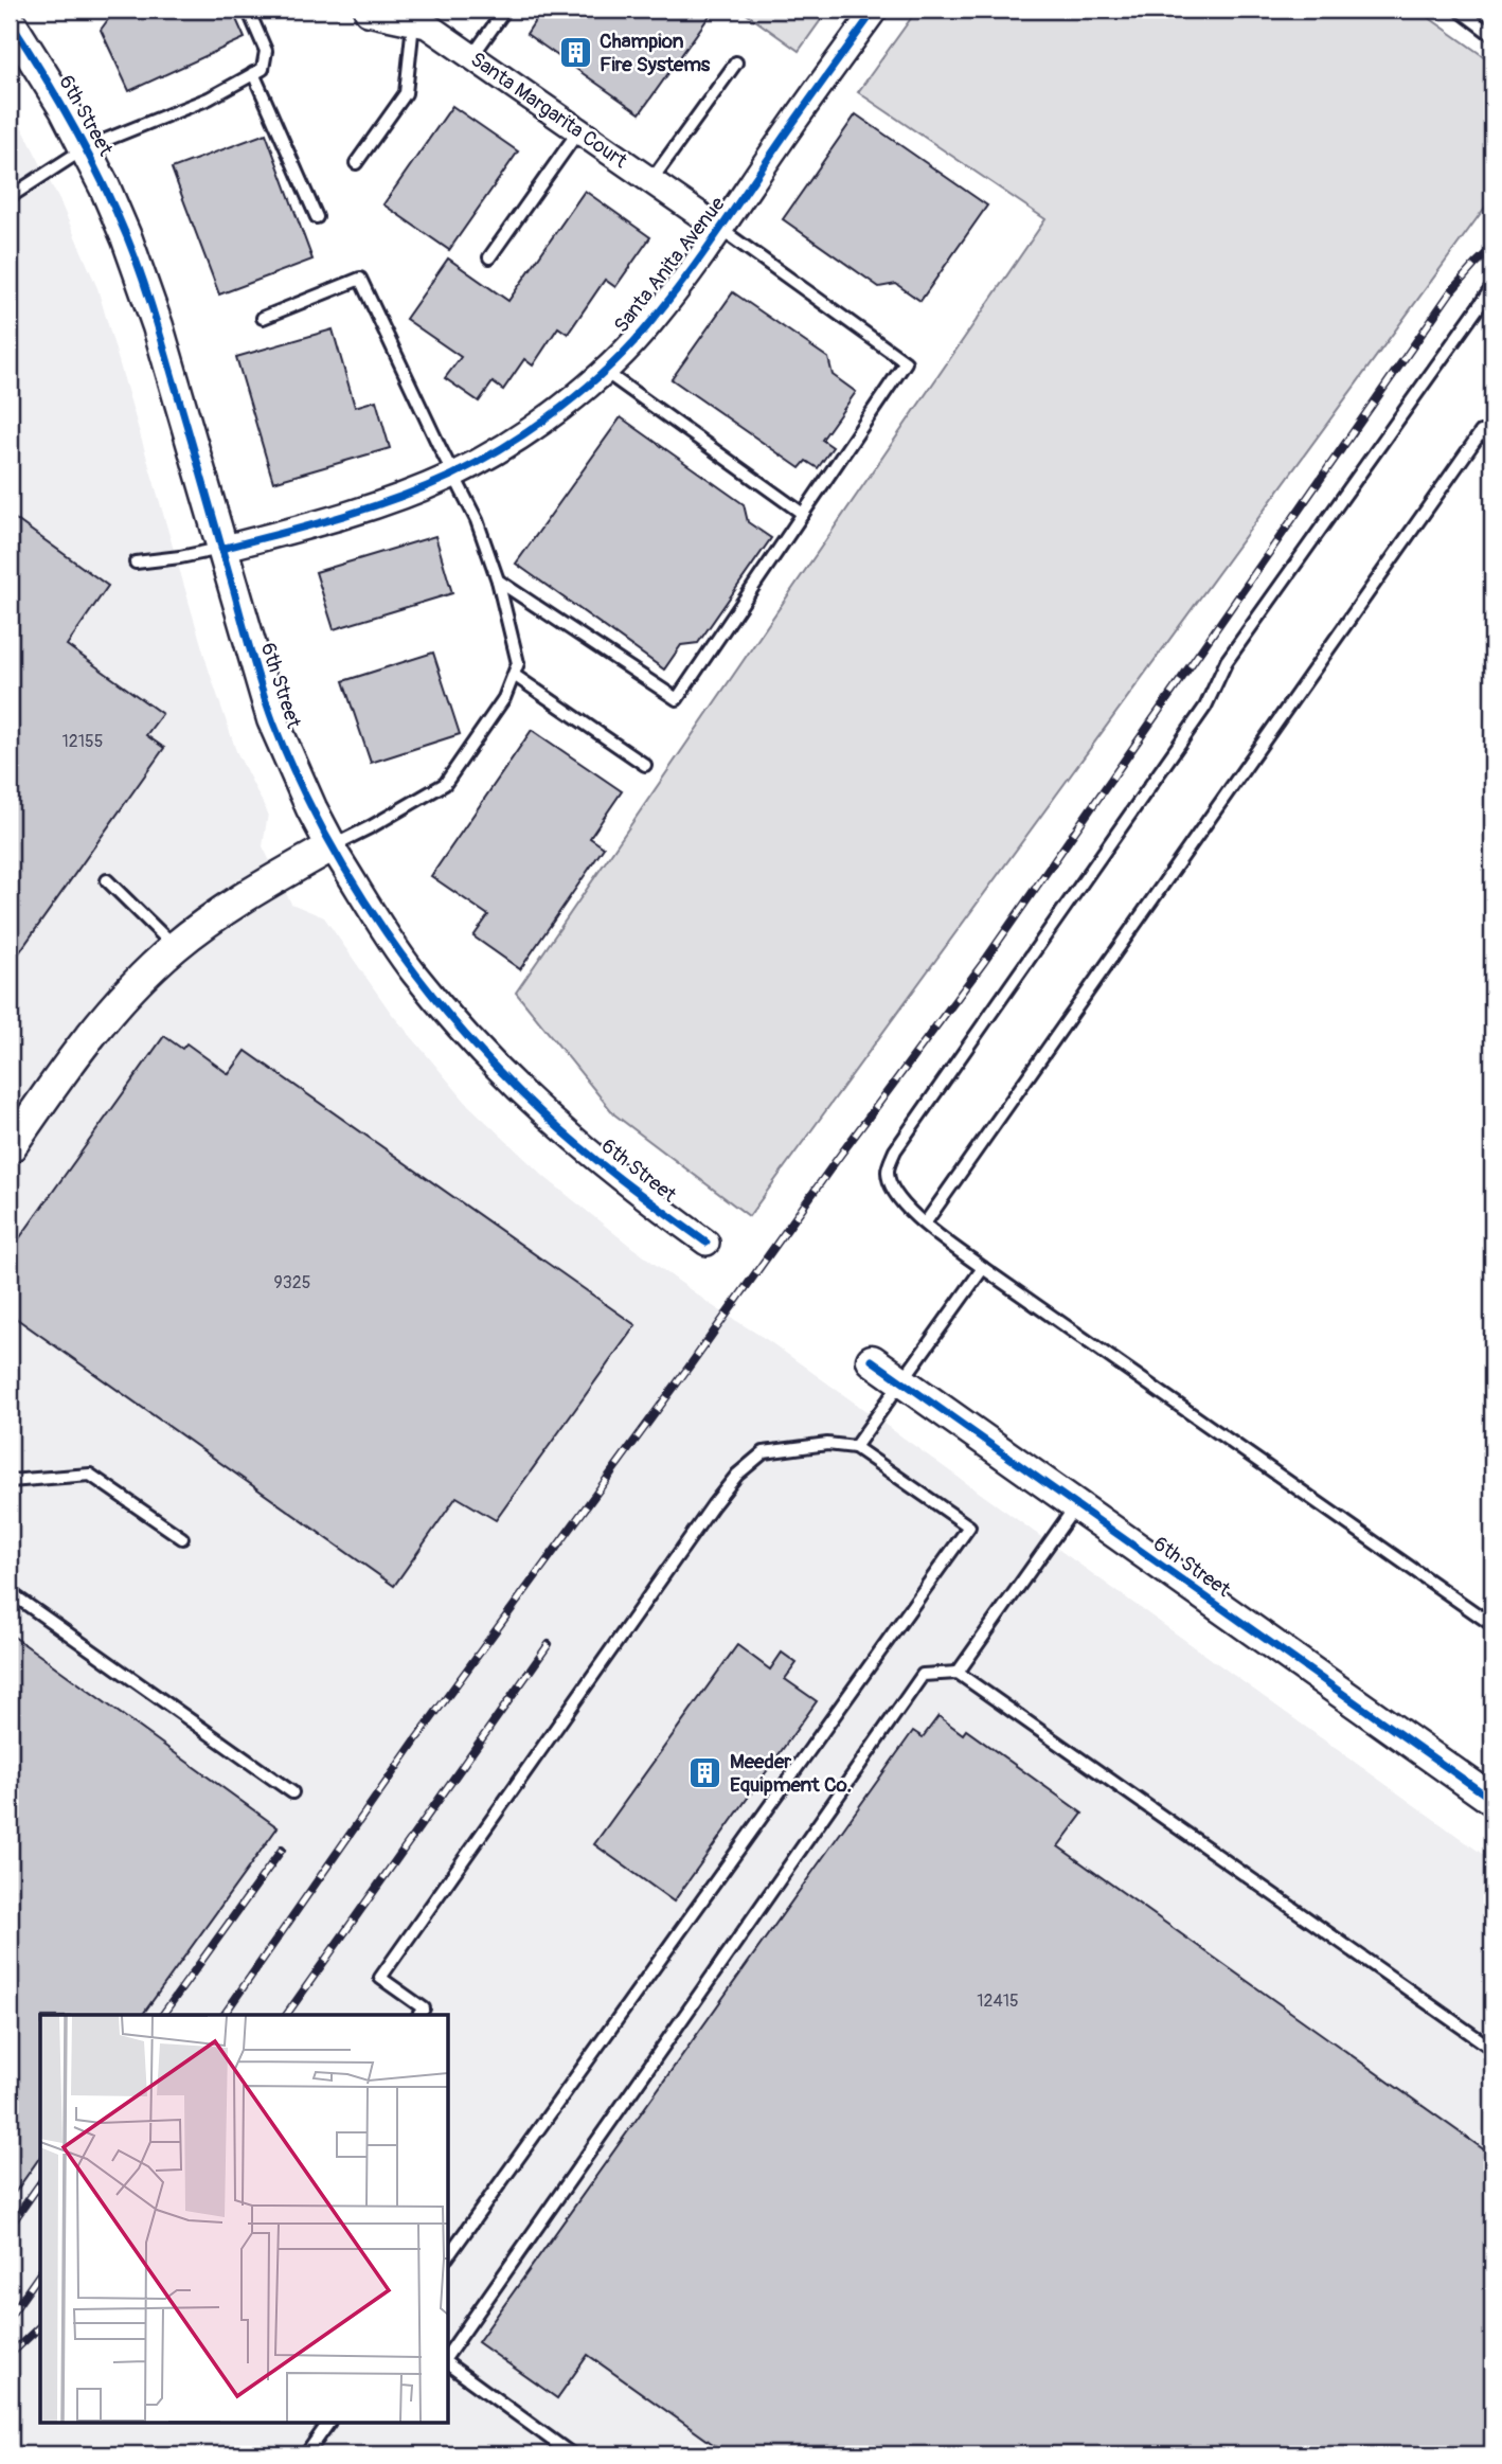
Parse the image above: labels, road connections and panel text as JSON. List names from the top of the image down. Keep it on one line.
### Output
{"streets":{"street":["Santa Margarita Court","6th Street","Santa Anita Avenue"]},"crossings":[["Santa Margarita Court","Santa Anita Avenue"],["6th Street","Santa Anita Avenue"]],"places":{"building":["Champion Fire Systems","Meeder Equipment Co."]},"house_numbers":["12155","9325","12415"]}
